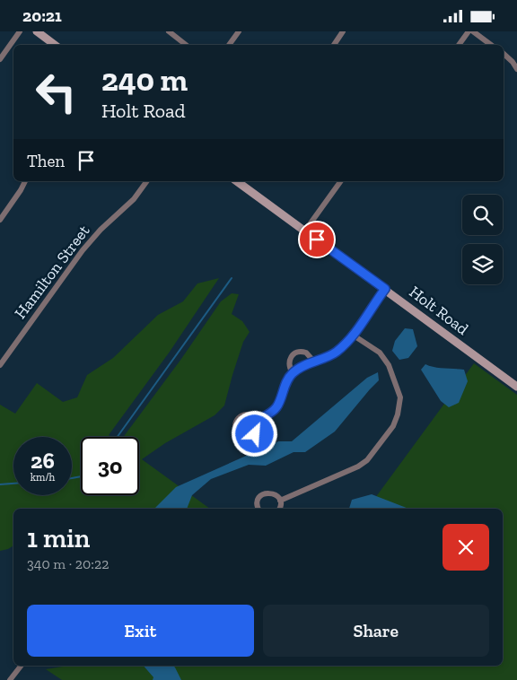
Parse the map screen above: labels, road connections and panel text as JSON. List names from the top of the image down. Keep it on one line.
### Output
{"streets":{"main road":["Holt Road"],"street":["Hamilton Street"]},"page":{"status":"20:21","turn":["240 m","Holt Road"],"then":"Then","speed":"26 km/h","limit":"30","heading":["1 min","340 m · 20:22"],"buttons":["Exit","Share"]}}
